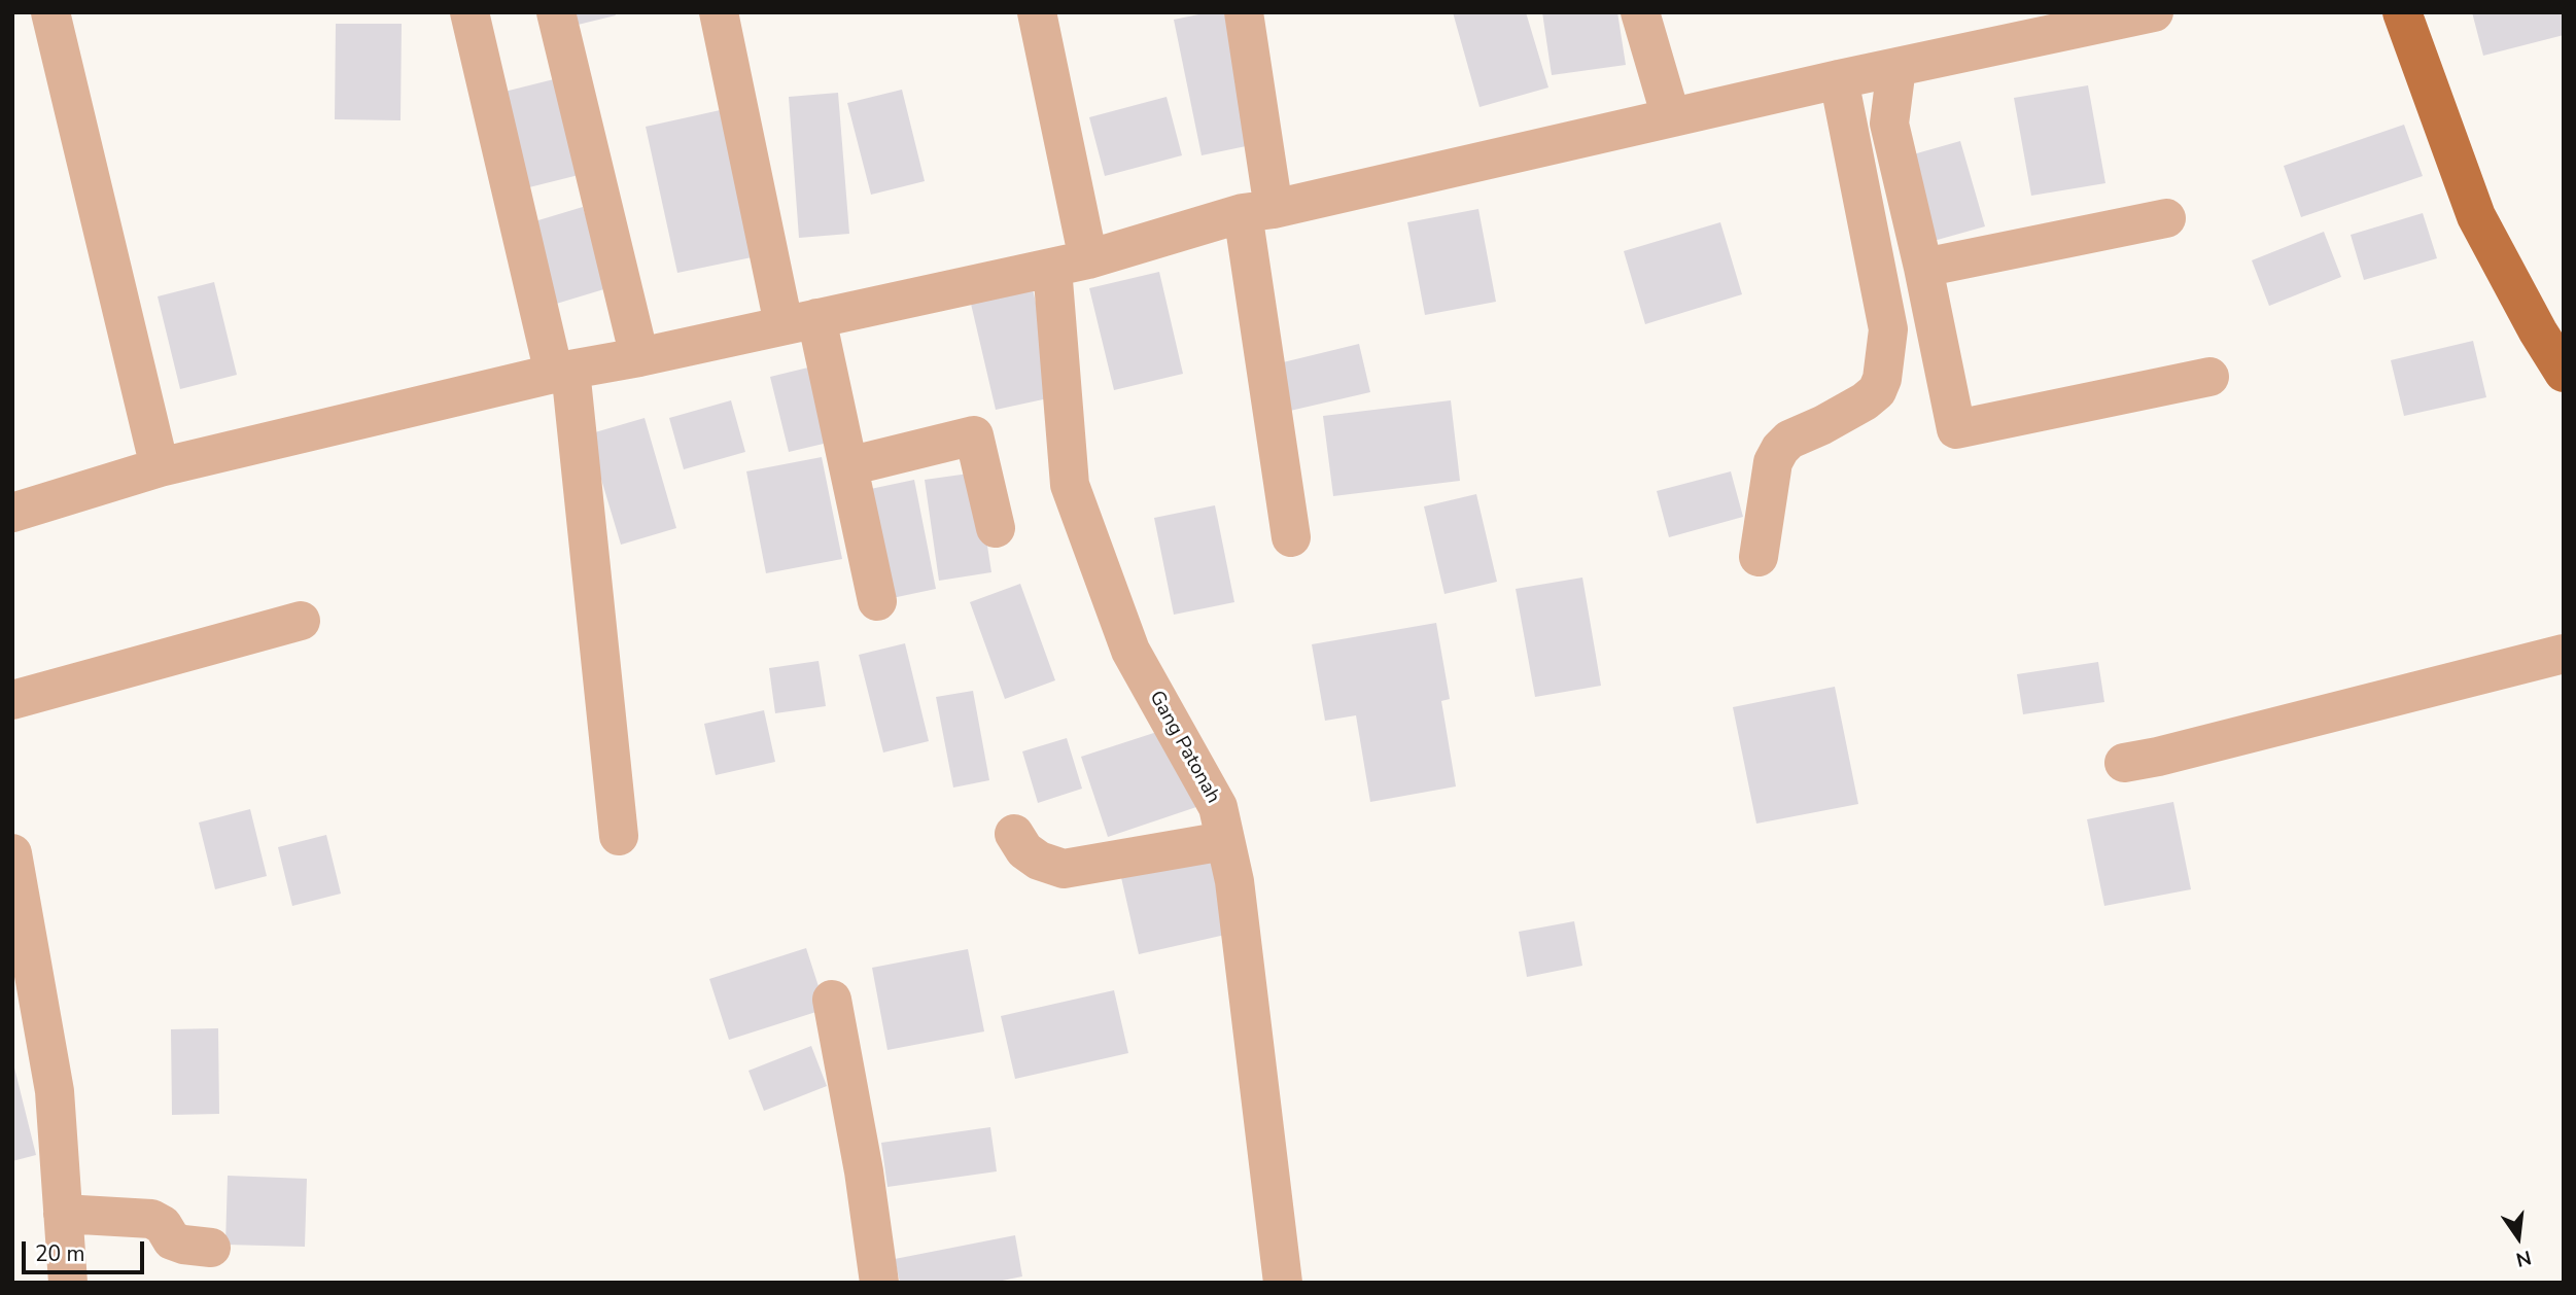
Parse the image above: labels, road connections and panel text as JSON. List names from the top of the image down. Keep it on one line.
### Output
{"streets":{"street":["Gang Patonah"]},"scale_bar":"20 m","north":"bottom"}
